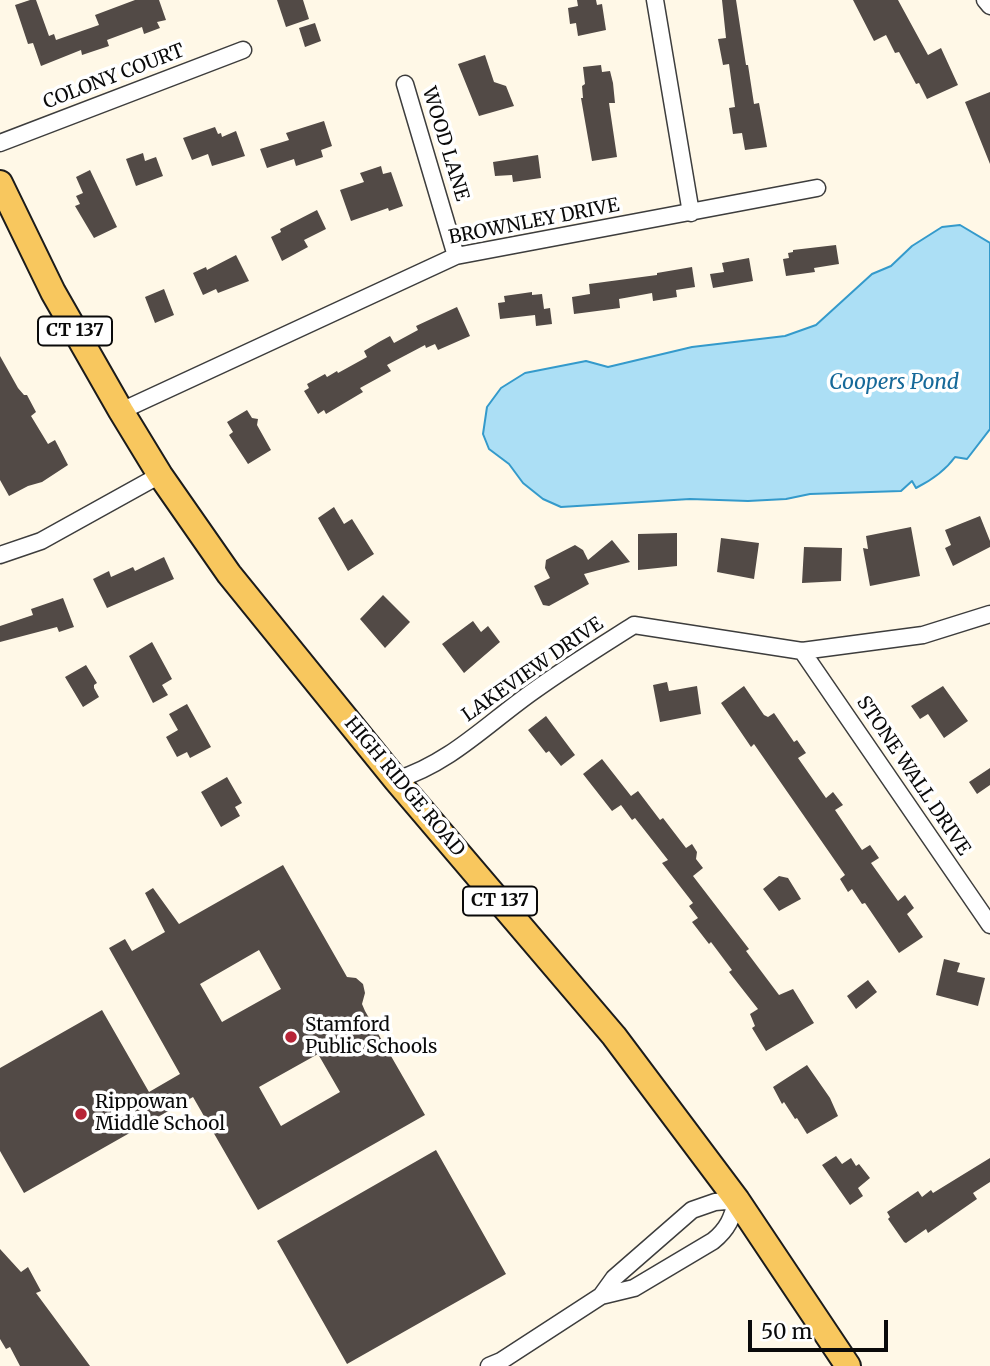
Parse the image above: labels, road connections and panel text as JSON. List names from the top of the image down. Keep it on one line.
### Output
{"streets":{"main road":["CT 137","HIGH RIDGE ROAD"],"street":["COLONY COURT","WOOD LANE","BROWNLEY DRIVE","LAKEVIEW DRIVE","STONE WALL DRIVE"]},"crossings":[["WOOD LANE","BROWNLEY DRIVE"],["BROWNLEY DRIVE","HIGH RIDGE ROAD"],["LAKEVIEW DRIVE","STONE WALL DRIVE"],["LAKEVIEW DRIVE","HIGH RIDGE ROAD"]],"water":["Coopers Pond"],"places":["Stamford Public Schools","Rippowan Middle School"],"scale_bar":"50 m"}
